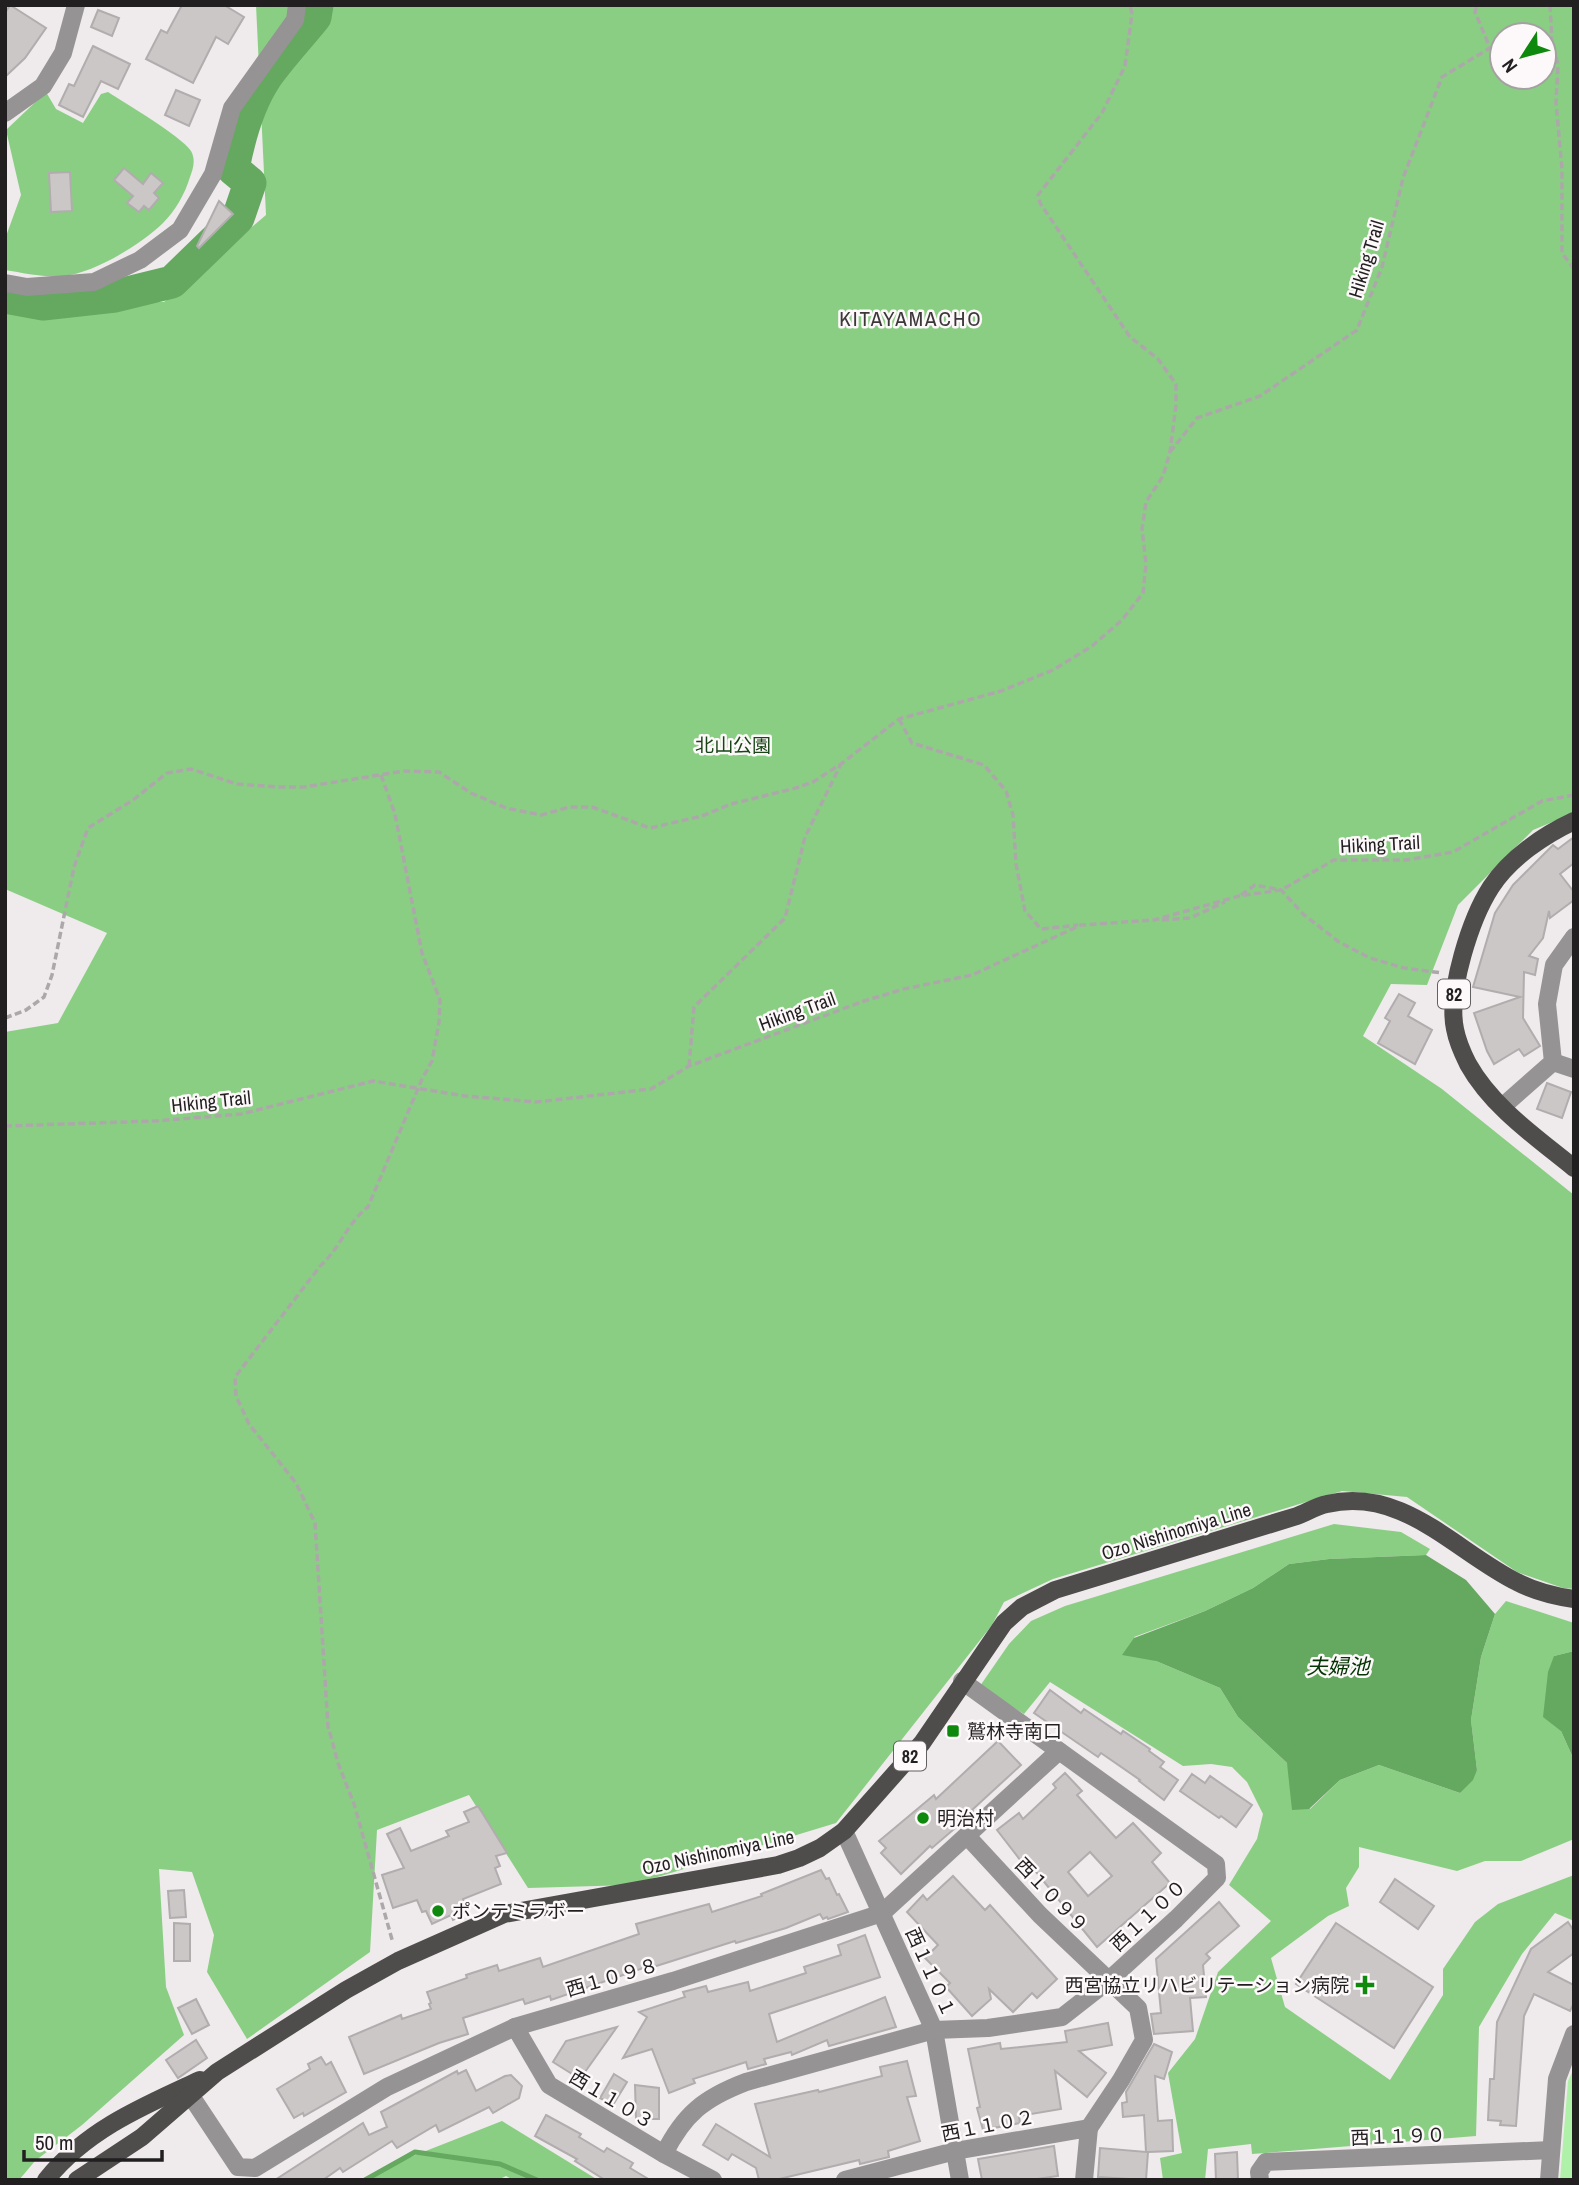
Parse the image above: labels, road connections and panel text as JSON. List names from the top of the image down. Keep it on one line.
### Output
{"streets":{"main road":["82","Ozo Nishinomiya Line"],"street":["西１０９９","西１１００","西１１０１","西１０９８","西１１０３","西１１０２","西１１９０"],"path":["Hiking Trail"]},"crossings":[["Ozo Nishinomiya Line","西１１００"],["Ozo Nishinomiya Line","西１１０１"],["Ozo Nishinomiya Line","西１０９８"],["西１０９９","西１１００"],["西１０９９","西１０９８"],["西１０９９","西１１０２"],["西１１００","西１１０１"],["西１１００","西１０９８"],["西１１００","西１１０３"],["西１１０１","西１０９８"],["西１１０１","西１１０２"],["西１０９８","西１１０３"]],"districts":["KITAYAMACHO"],"water":["夫婦池"],"parks":["北山公園"],"places":{"transit":["鷲林寺南口"],"other":["明治村","ポンテミラボー"],"health":["西宮協立リハビリテーション病院"]},"scale_bar":"50 m","north":"bottom left"}
